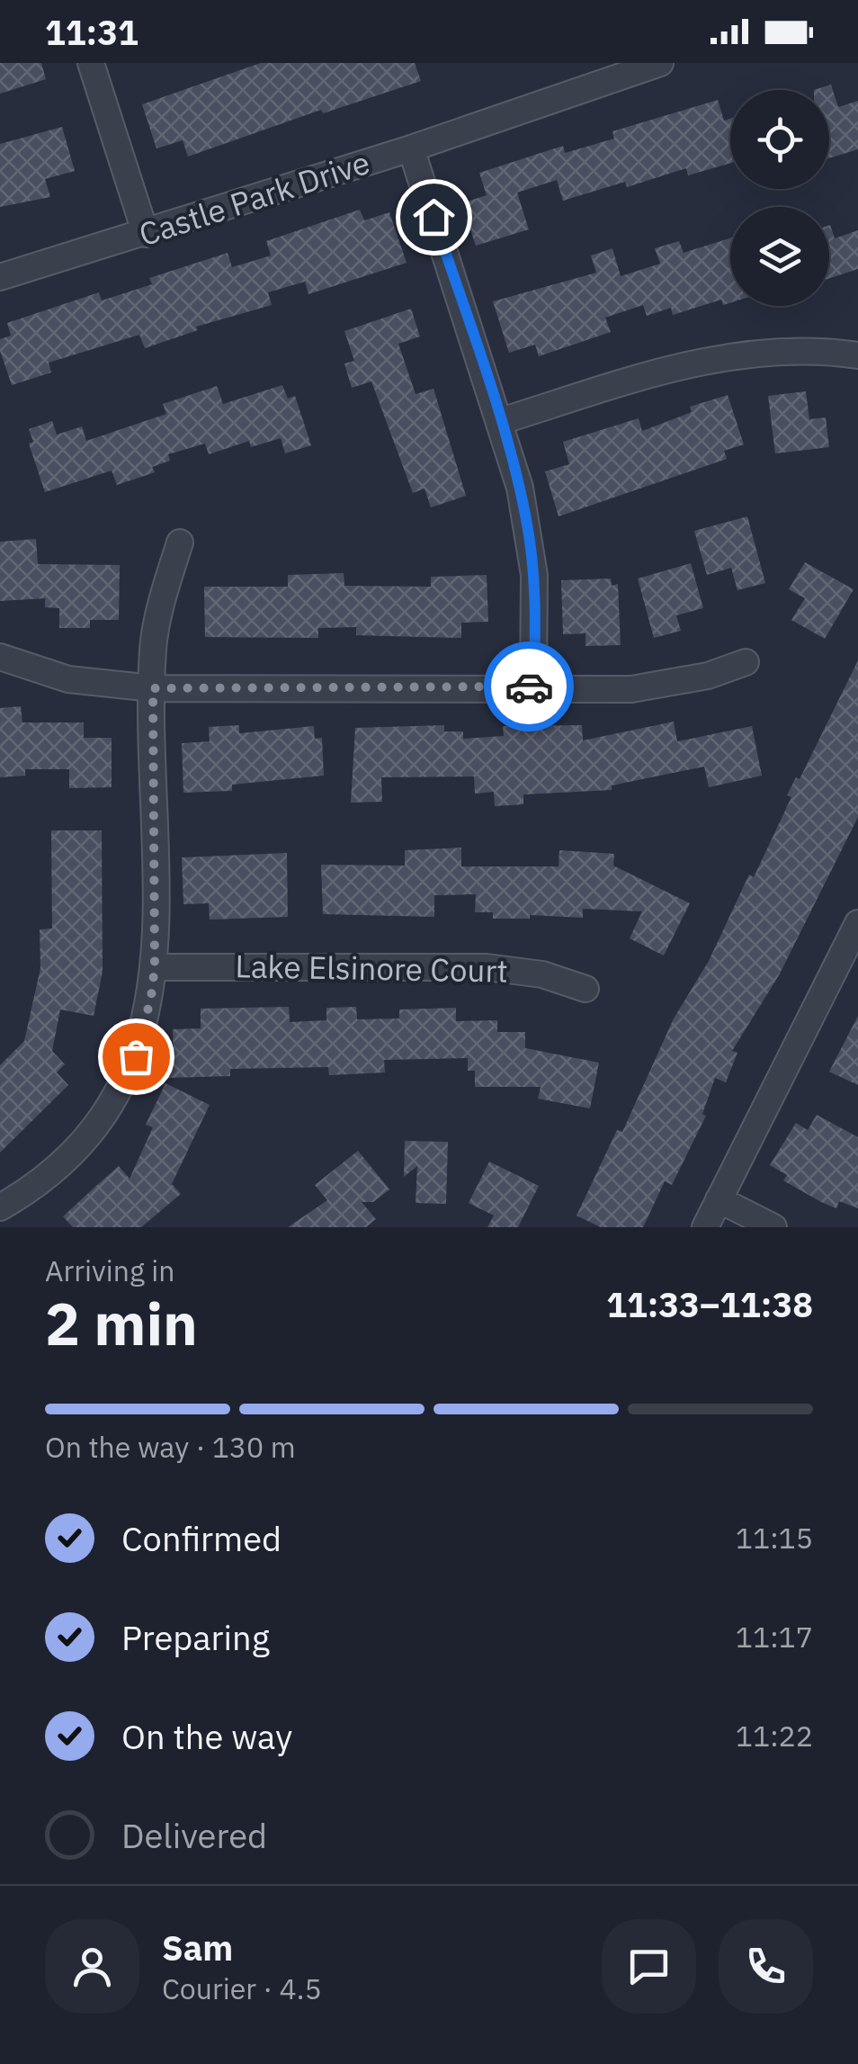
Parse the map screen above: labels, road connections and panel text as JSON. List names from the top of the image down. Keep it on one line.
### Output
{"streets":{"street":["Castle Park Drive","Lake Elsinore Court"]},"page":{"status":"11:31","heading":["2 min","Arriving in","11:33–11:38"],"panel":["Sam","Courier · 4.5"],"bar":"On the way · 130 m","list":[["Confirmed","11:15"],["Preparing","11:17"],["On the way","11:22"],"Delivered"]}}
